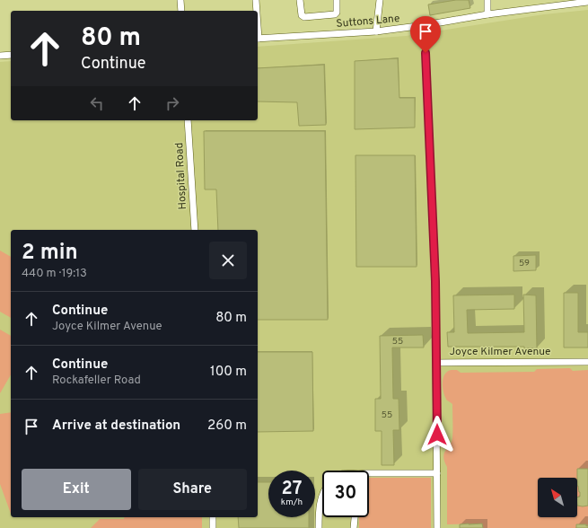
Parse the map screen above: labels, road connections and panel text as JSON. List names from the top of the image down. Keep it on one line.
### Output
{"streets":{"street":["Suttons Lane","Hospital Road","Joyce Kilmer Avenue"]},"crossings":[["Suttons Lane","Joyce Kilmer Avenue"]],"house_numbers":["59","55","55"],"north":"top left","page":{"turn":["80 m","Continue"],"heading":["2 min","440 m · 19:13"],"list":[{"name":"Continue","note":"Joyce Kilmer Avenue","value":"80 m"},{"name":"Continue","note":"Rockafeller Road","value":"100 m"},{"name":"Arrive at destination","value":"260 m"}],"buttons":["Exit","Share"],"speed":"27 km/h","limit":"30"}}
